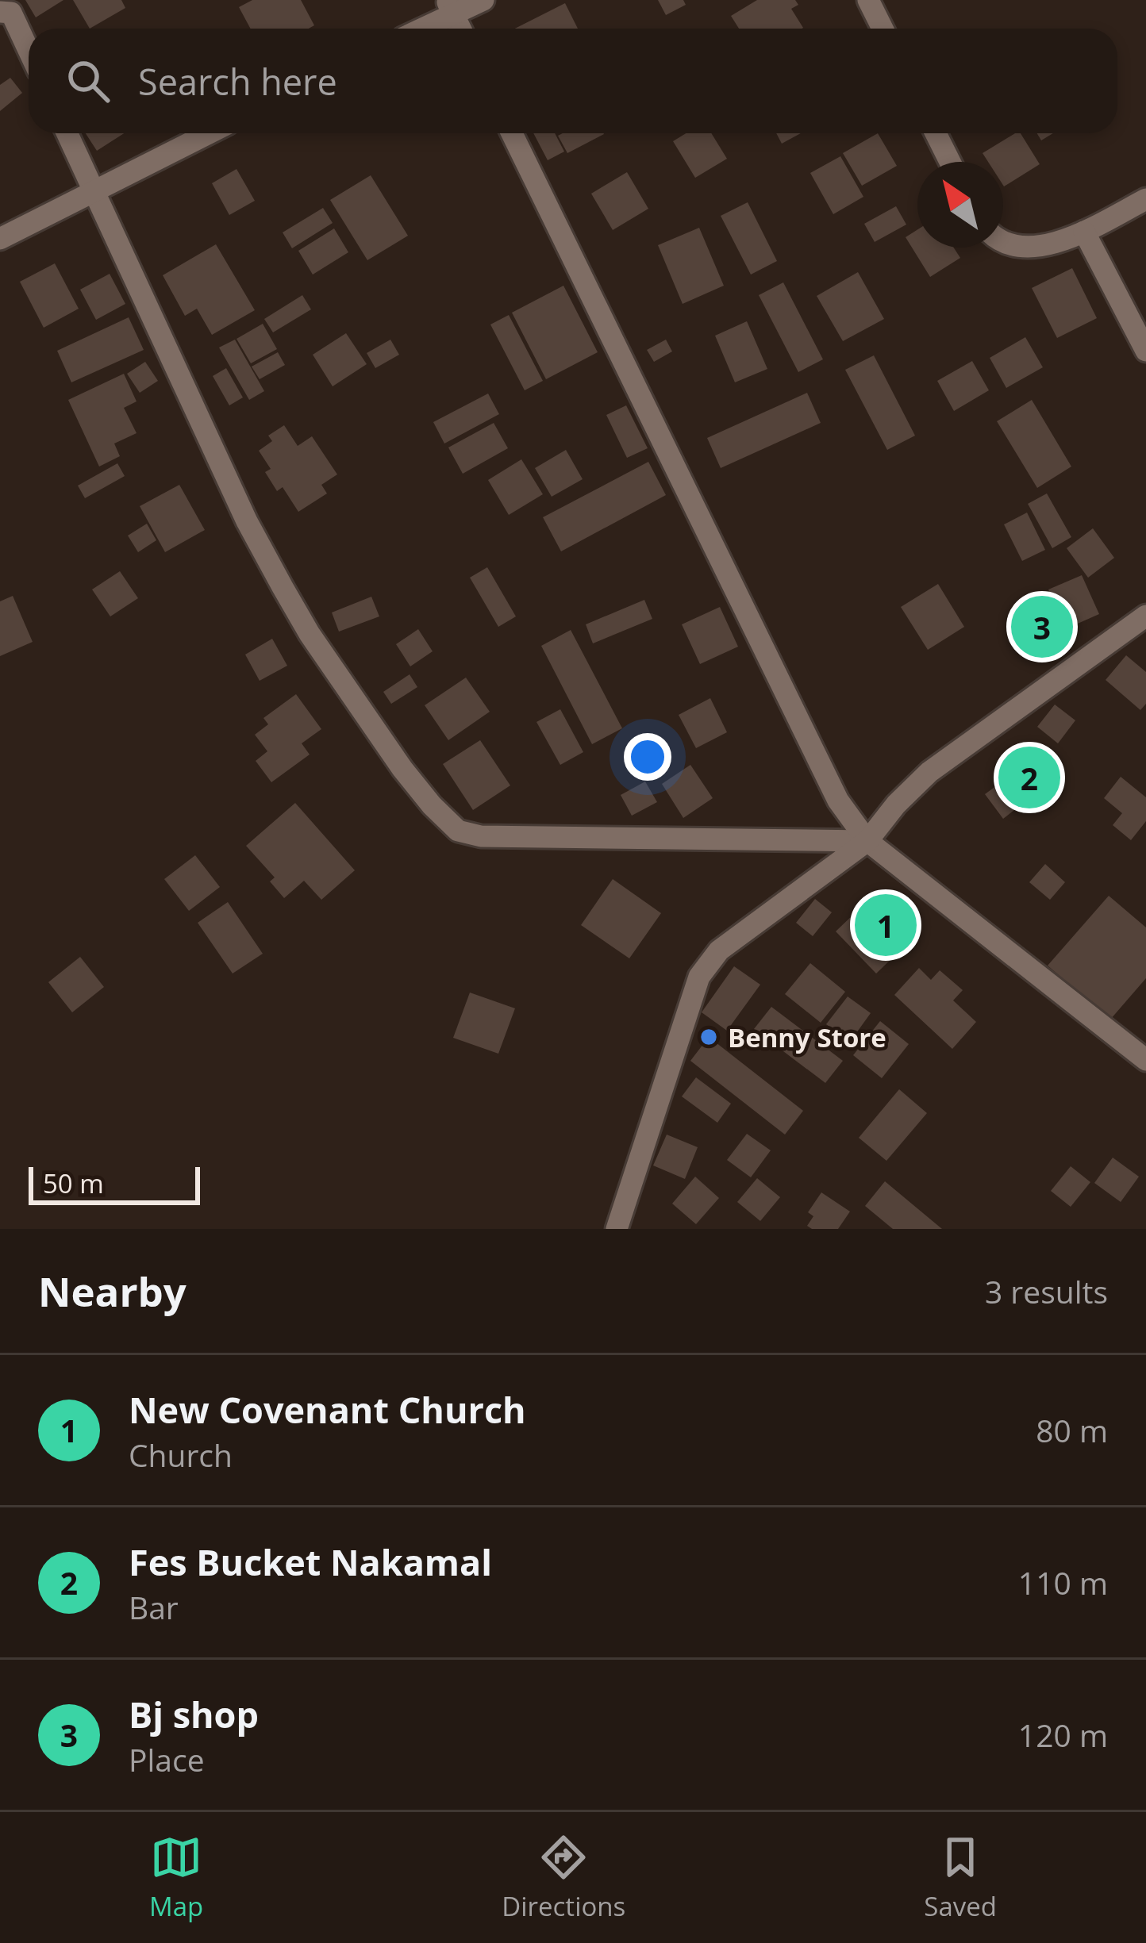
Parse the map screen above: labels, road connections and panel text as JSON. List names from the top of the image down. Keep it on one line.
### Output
{"places":["Benny Store"],"scale_bar":"50 m","north":"top left","page":{"search":"Search here","pins":["3","2","1"],"scale":"50 m","heading":["Nearby","3 results"],"list":[{"mark":"1","name":"New Covenant Church","note":"Church","value":"80 m"},{"mark":"2","name":"Fes Bucket Nakamal","note":"Bar","value":"110 m"},{"mark":"3","name":"Bj shop","note":"Place","value":"120 m"}],"nav":["Map","Directions","Saved"]}}
